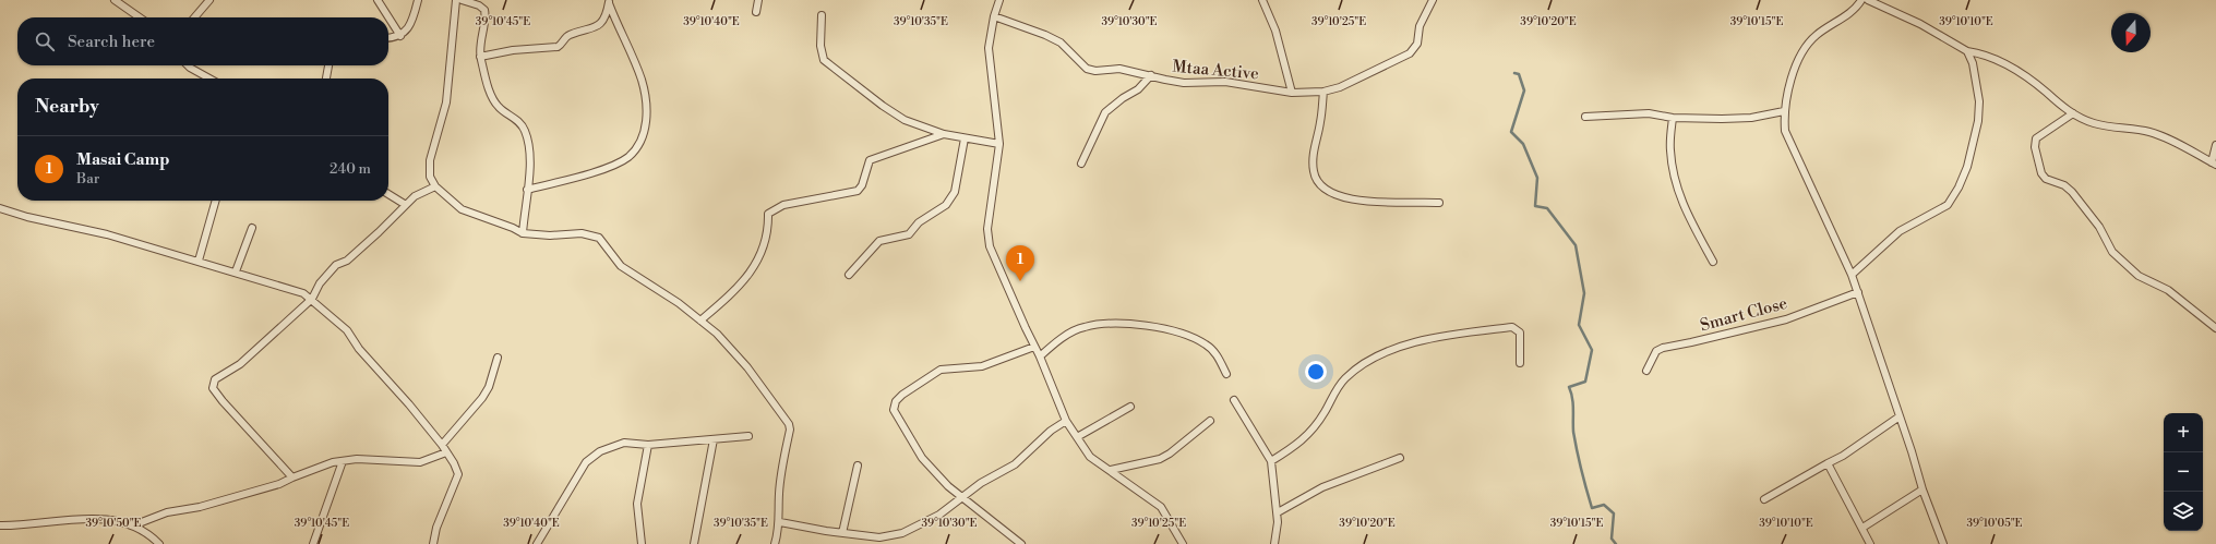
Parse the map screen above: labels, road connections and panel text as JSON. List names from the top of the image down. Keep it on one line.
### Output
{"streets":{"street":["Mtaa Active","Smart Close"]},"north":"bottom","page":{"search":"Search here","heading":"Nearby","list":[{"mark":"1","name":"Masai Camp","note":"Bar","value":"240 m"}],"pins":"1","map_buttons":["+","−"]},"coordinates":["39°10'45\"E","39°10'40\"E","39°10'35\"E","39°10'30\"E","39°10'25\"E","39°10'20\"E","39°10'15\"E","39°10'10\"E","39°10'50\"E","39°10'05\"E"]}
